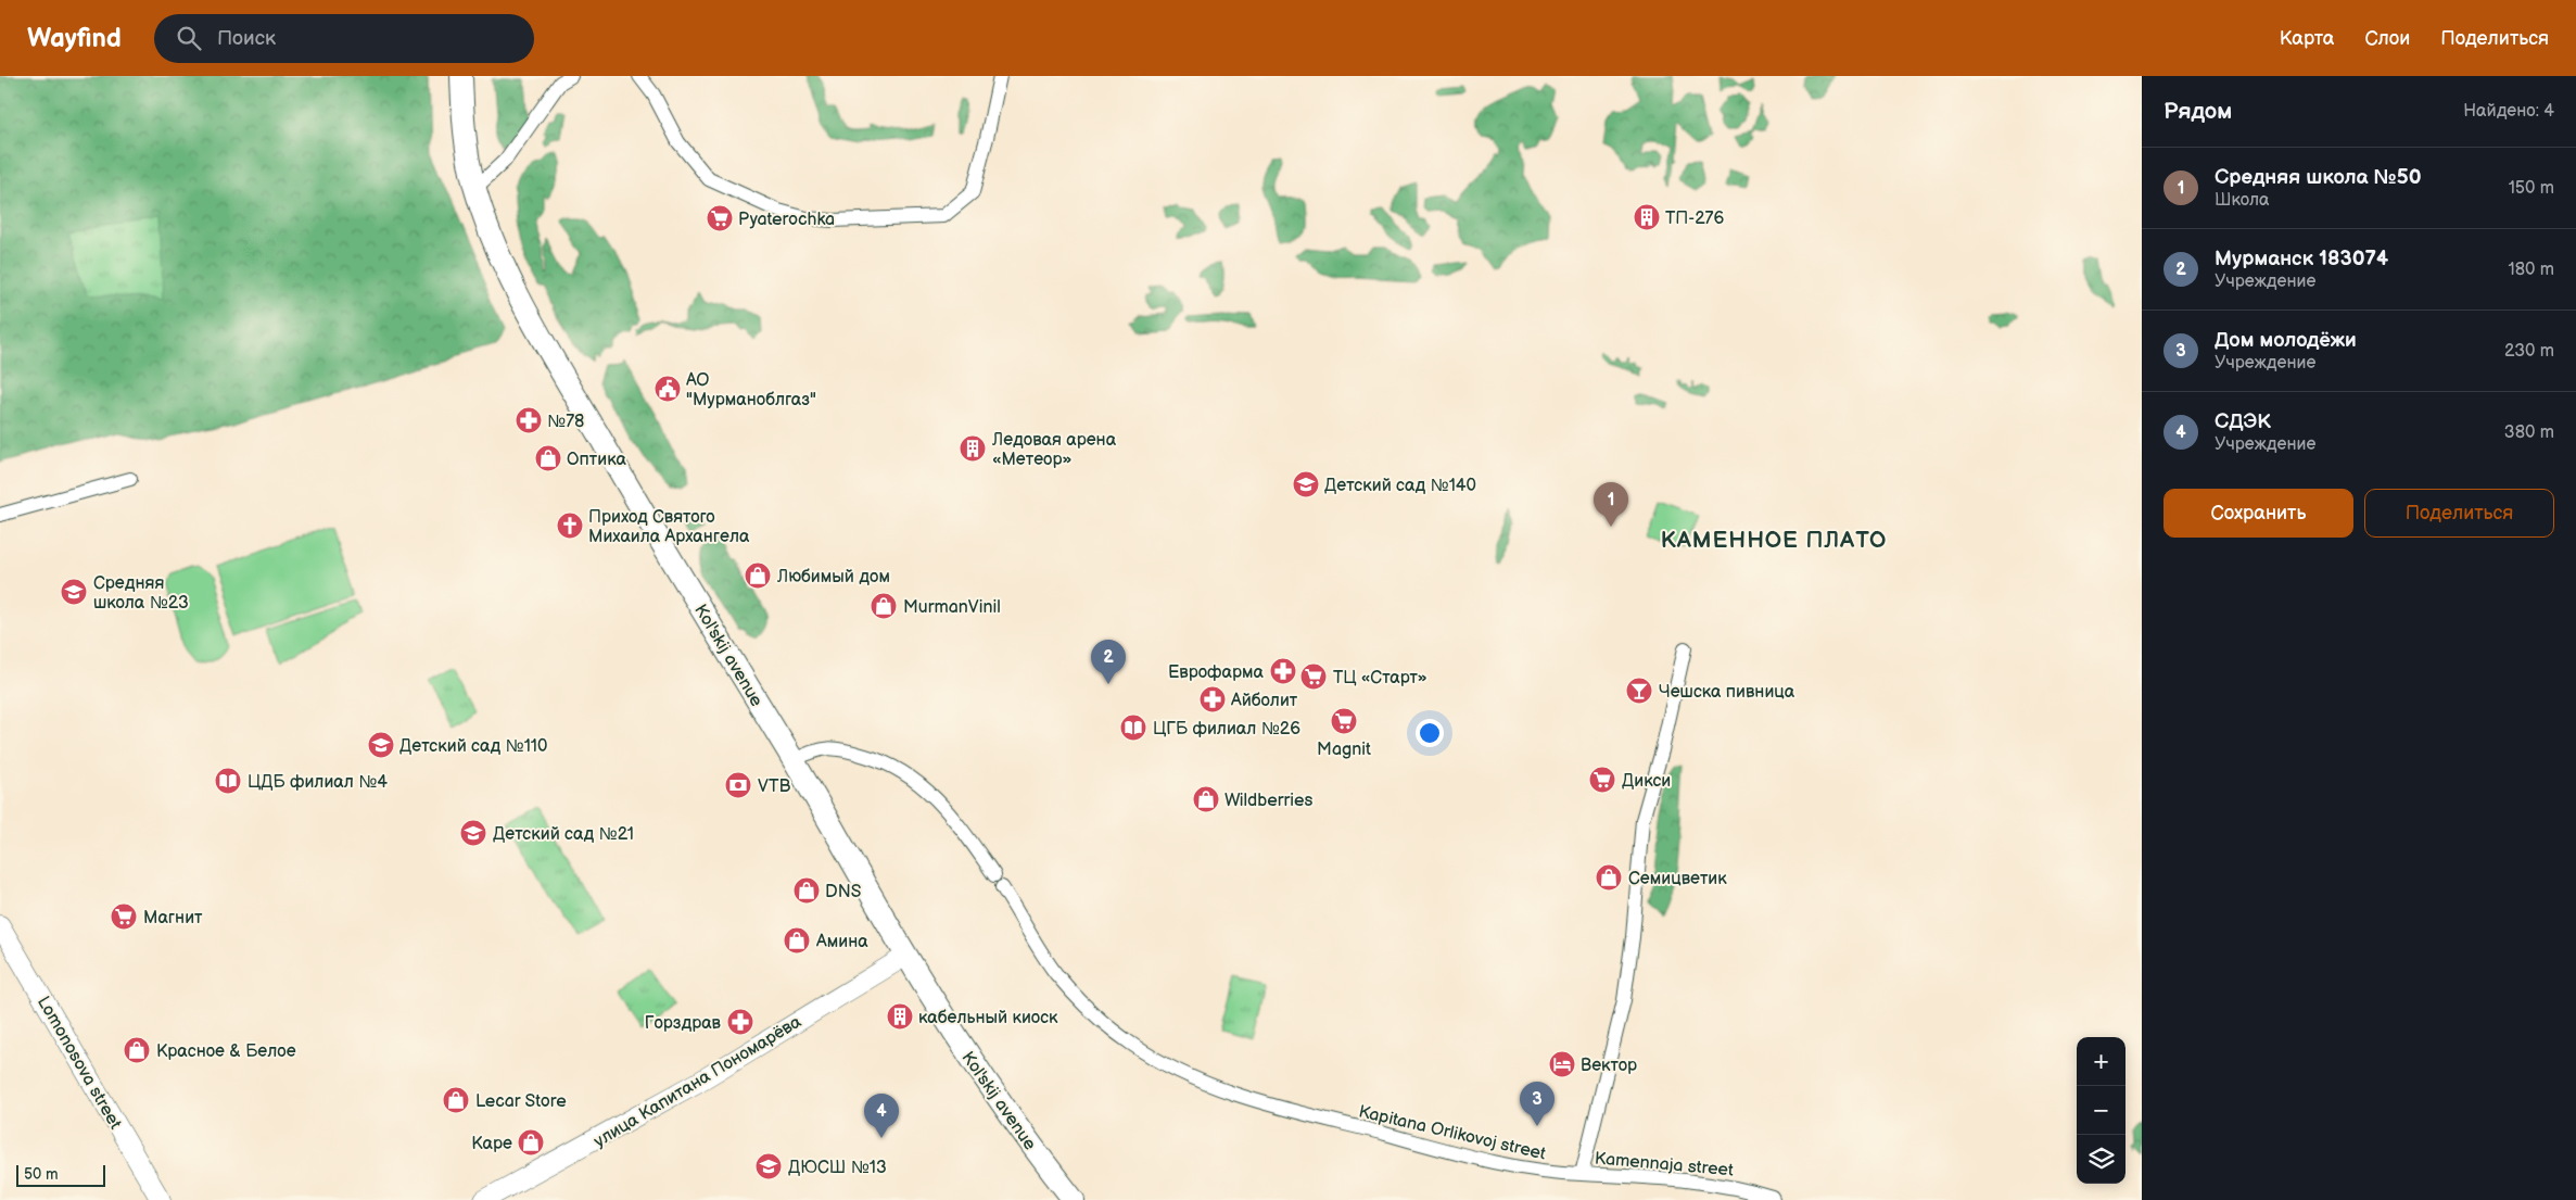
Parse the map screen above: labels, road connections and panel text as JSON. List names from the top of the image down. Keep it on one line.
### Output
{"streets":{"main road":["Kol'skij avenue"],"street":["Lomonosova street","улица Капитана Пономарёва","Kapitana Orlikovoj street","Kamennaja street"]},"crossings":[["Kol'skij avenue","улица Капитана Пономарёва"],["Kol'skij avenue","Kapitana Orlikovoj street"],["Kapitana Orlikovoj street","Kamennaja street"]],"districts":["КАМЕННОЕ ПЛАТО"],"places":{"building":["ТП-276","Ледовая арена «Метеор»","кабельный киоск"],"supermarket":["Pyaterochka","ТЦ «Старт»","Magnit","Дикси","Магнит"],"public building":["AO \"Мурманоблгаз\""],"pharmacy":["№78","Еврофарма","Айболит","Горздрав"],"shop":["Оптика","Любимый дом","MurmanVinil","Wildberries","Семицветик","DNS","Амина","Красное & Белое","Lecar Store","Каре"],"school or university":["Детский сад №140","Средняя школа №23","Детский сад №110","Детский сад №21","ДЮСШ №13"],"church":["Приход Святого Михаила Архангела"],"bar":["Чешска пивница"],"library":["ЦГБ филиал №26","ЦДБ филиал №4"],"bank":["VTB"],"hotel":["Вектор"]},"scale_bar":"50 m","page":{"header":"Wayfind","search":"Поиск","nav":["Карта","Слои","Поделиться"],"heading":["Рядом","Найдено: 4"],"list":[{"mark":"1","name":"Средняя школа №50","note":"Школа","value":"150 m"},{"mark":"2","name":"Мурманск 183074","note":"Учреждение","value":"180 m"},{"mark":"3","name":"Дом молодёжи","note":"Учреждение","value":"230 m"},{"mark":"4","name":"СДЭК","note":"Учреждение","value":"380 m"}],"buttons":["Сохранить","Поделиться"],"pins":["1","2","3","4"],"map_buttons":["+","−"],"scale":"50 m"}}
